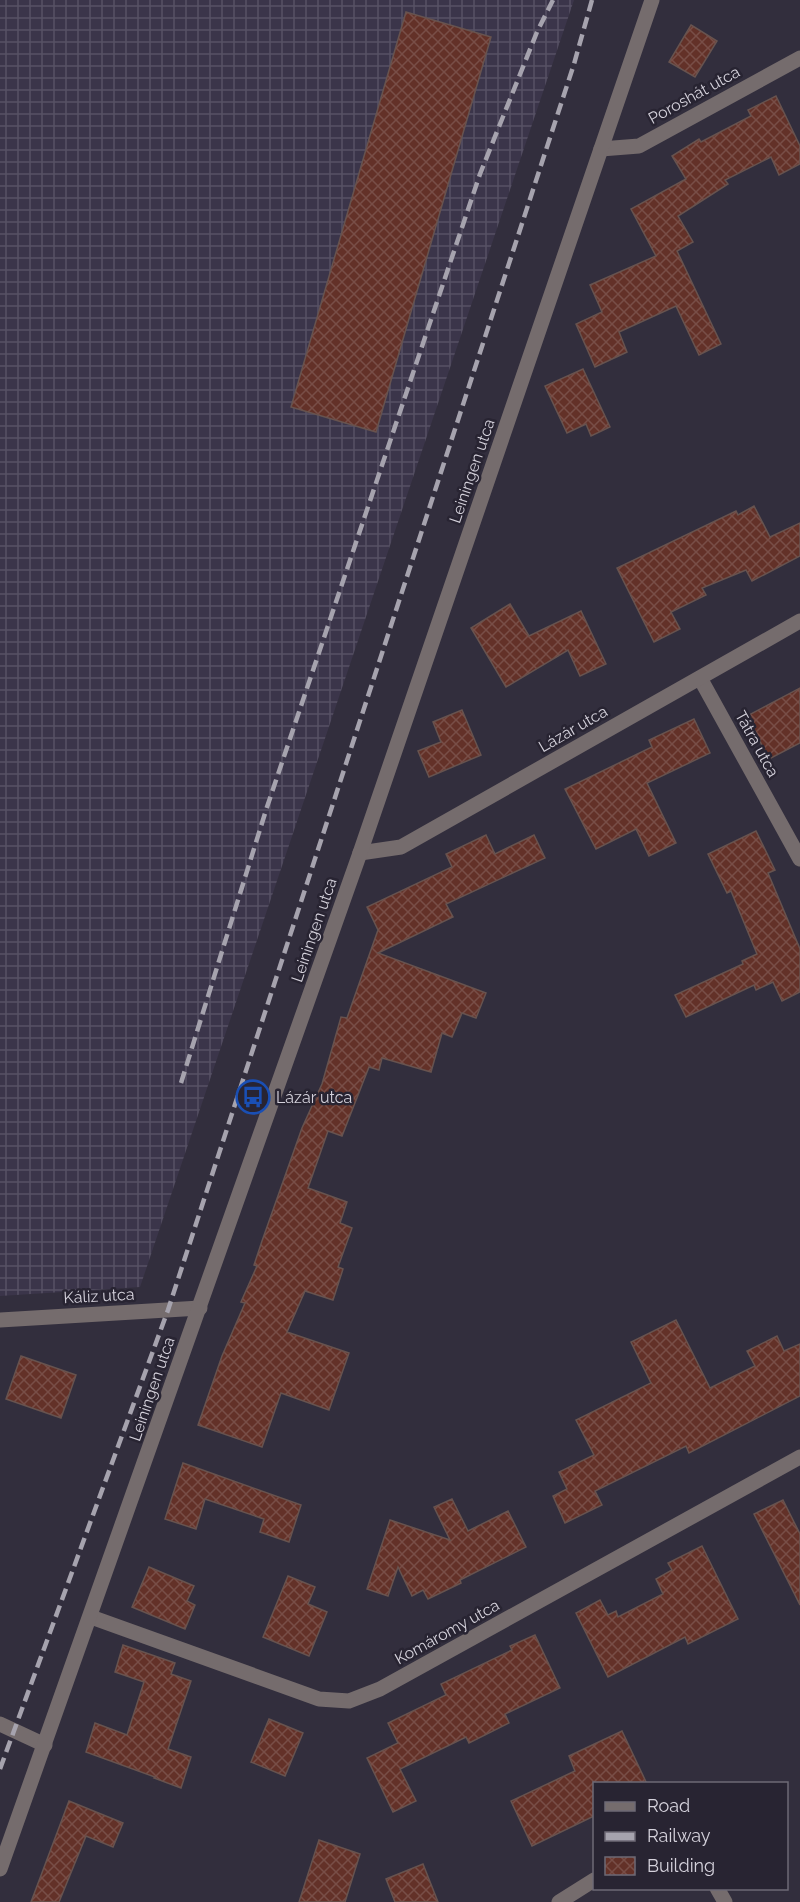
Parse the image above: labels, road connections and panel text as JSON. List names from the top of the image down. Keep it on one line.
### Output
{"streets":{"street":["Poroshát utca","Leiningen utca","Lázár utca","Tátra utca","Káliz utca","Komáromy utca"]},"crossings":[["Poroshát utca","Leiningen utca"],["Leiningen utca","Lázár utca"],["Leiningen utca","Káliz utca"],["Leiningen utca","Komáromy utca"],["Lázár utca","Tátra utca"]],"places":{"bus stop":["Lázár utca"]},"legend":["Road","Railway","Building"]}
